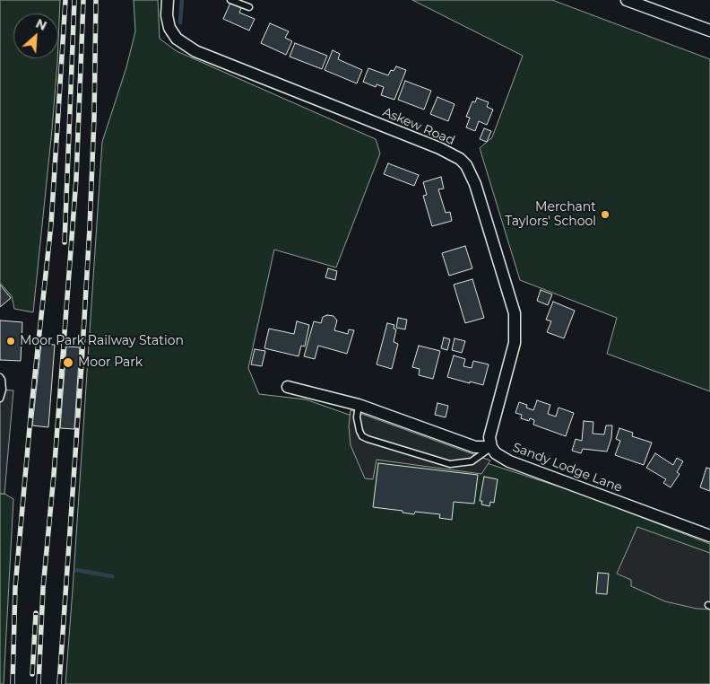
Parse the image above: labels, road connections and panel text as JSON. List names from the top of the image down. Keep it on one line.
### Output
{"streets":{"street":["Askew Road","Sandy Lodge Lane"]},"crossings":[["Askew Road","Sandy Lodge Lane"]],"places":["Merchant Taylors' School","Moor Park Railway Station","Moor Park"],"north":"top right"}
